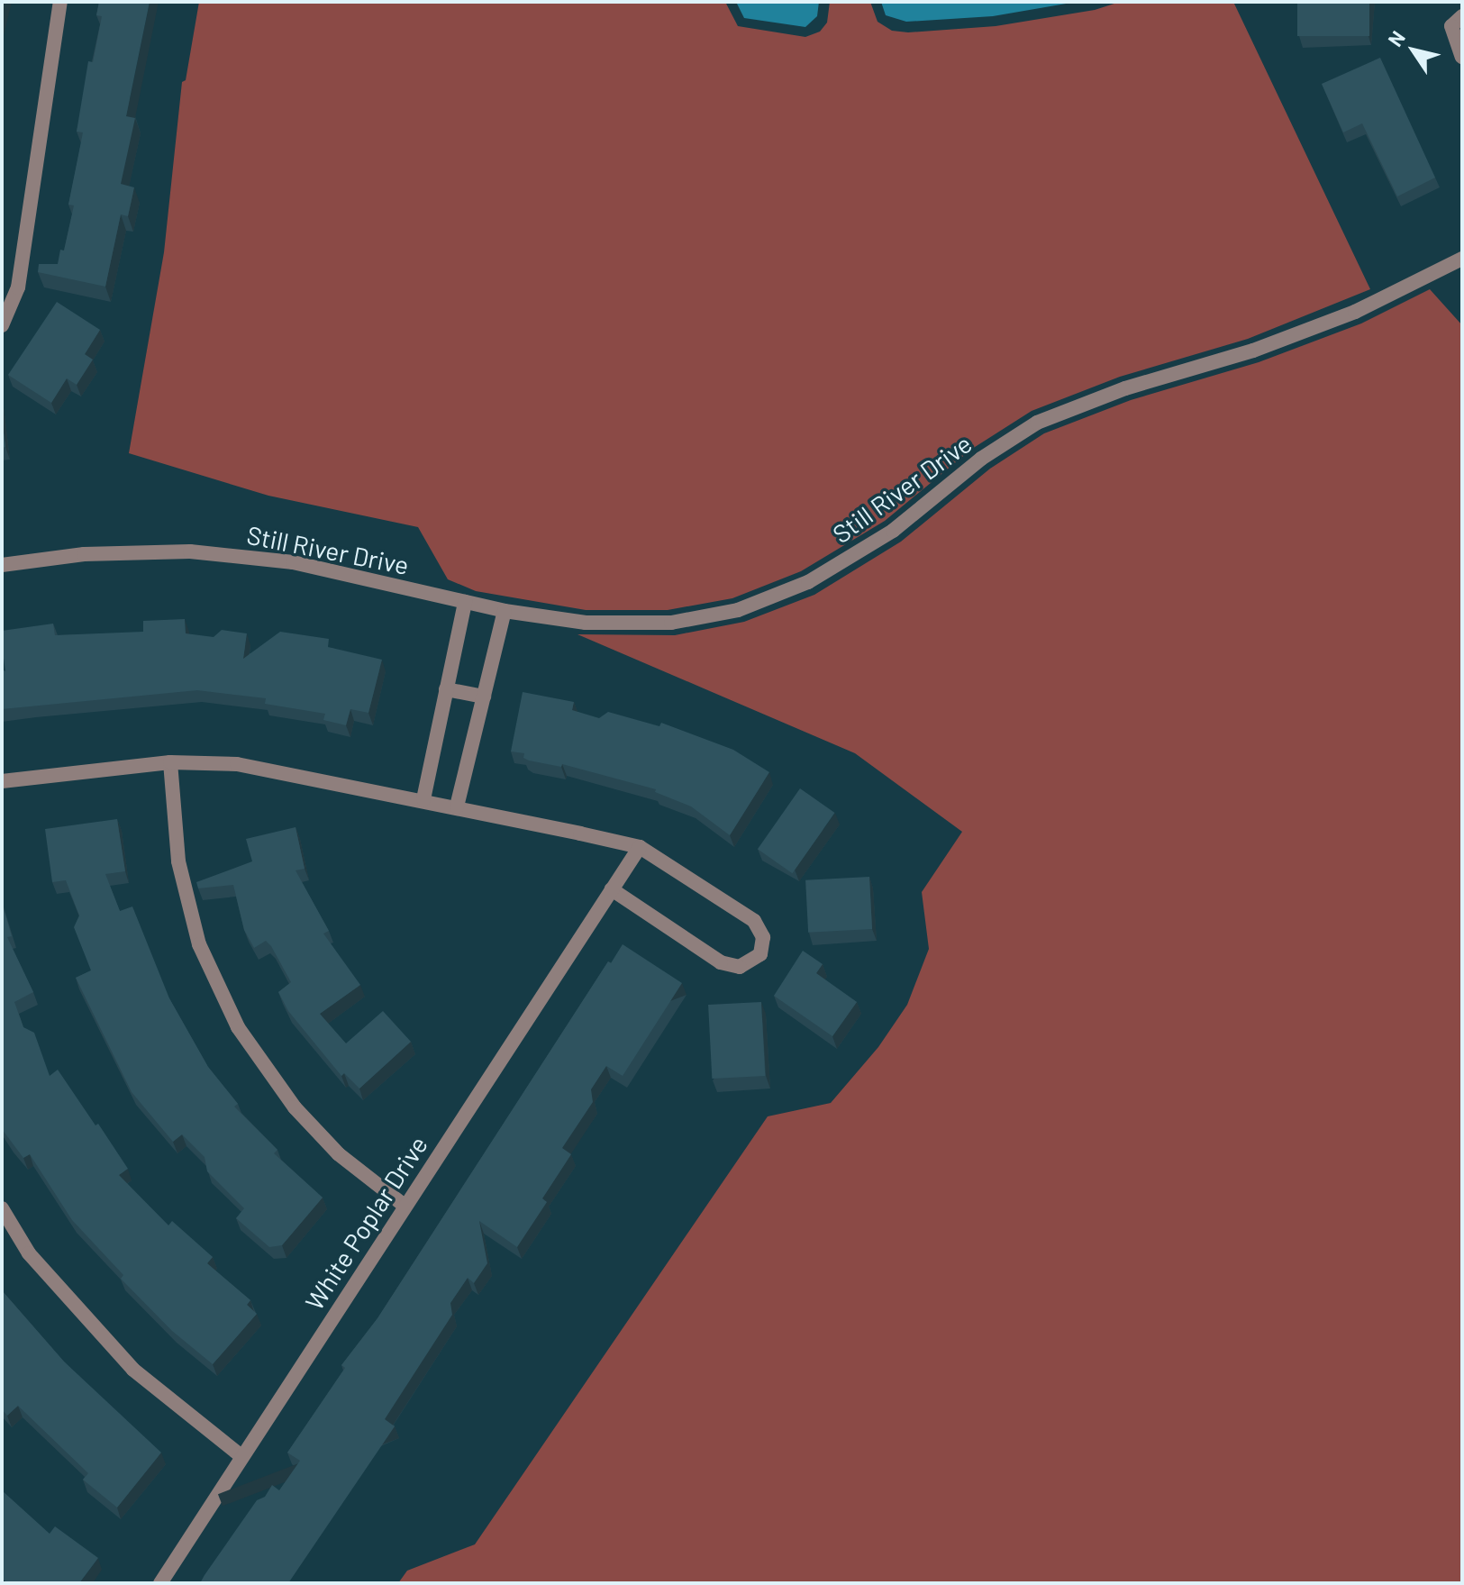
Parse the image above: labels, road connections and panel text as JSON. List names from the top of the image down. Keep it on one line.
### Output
{"streets":{"street":["Still River Drive","White Poplar Drive"]},"north":"top left"}
